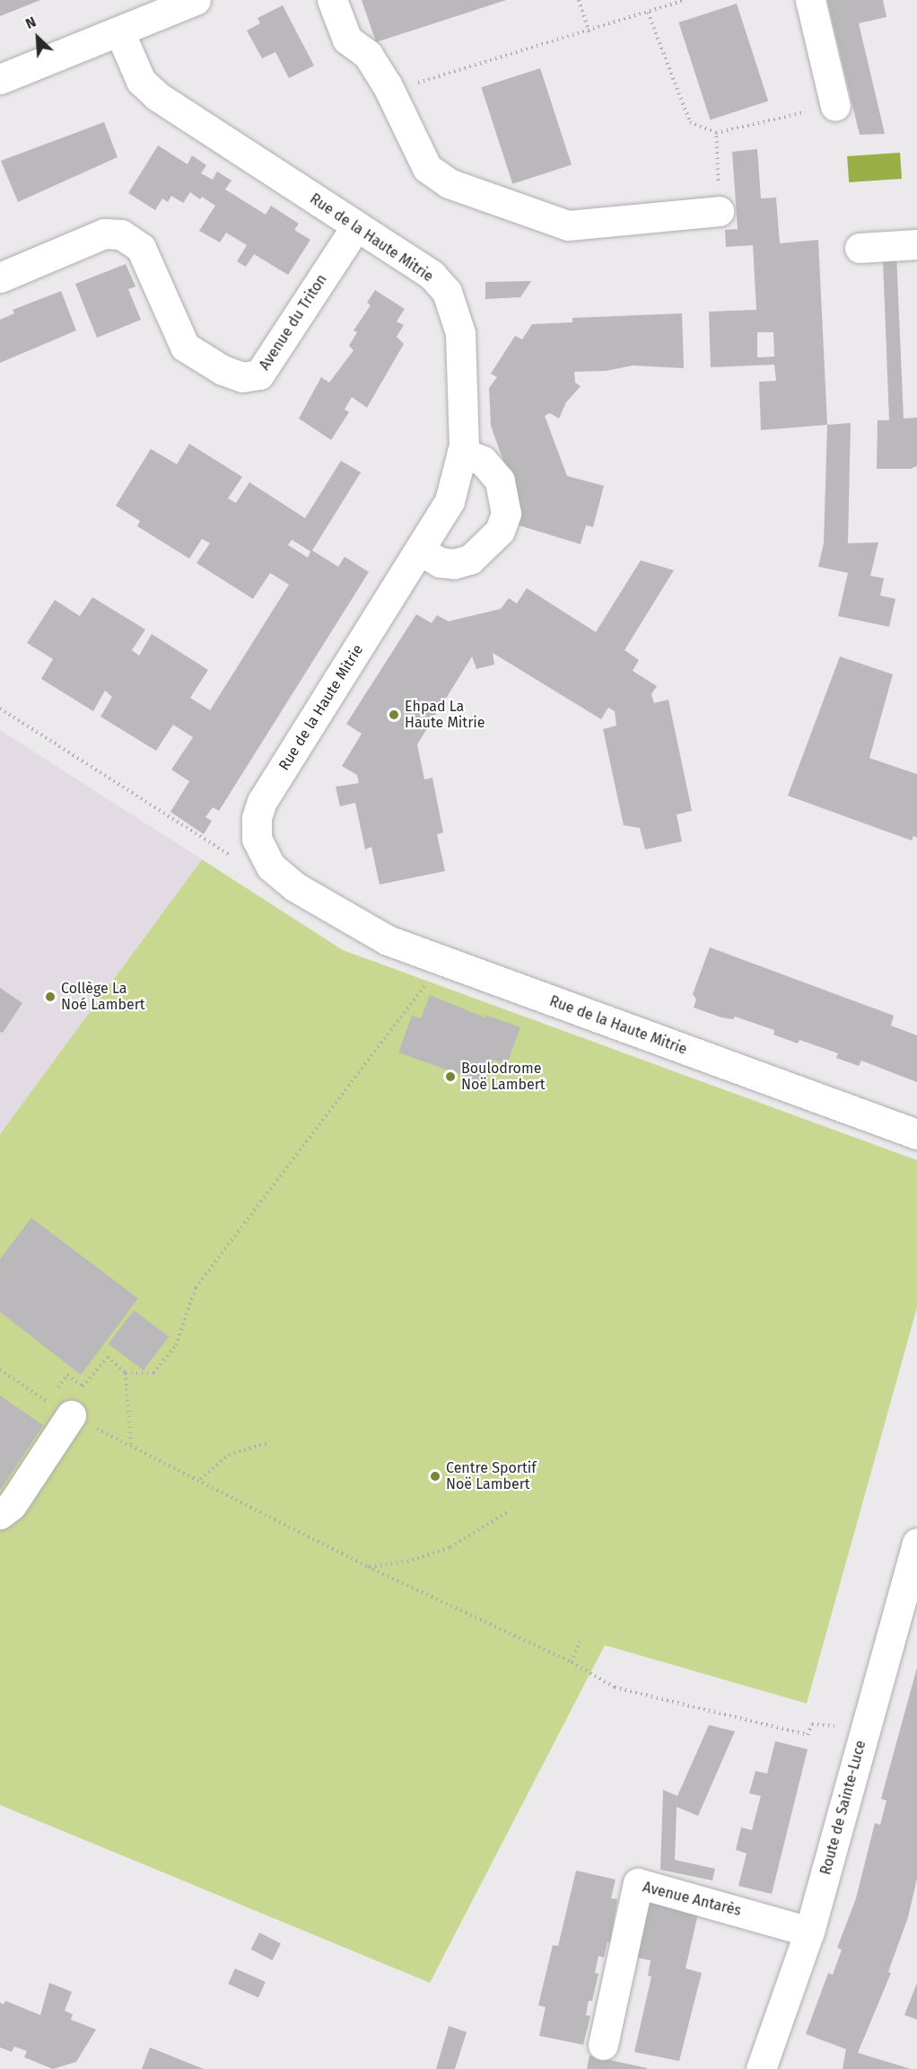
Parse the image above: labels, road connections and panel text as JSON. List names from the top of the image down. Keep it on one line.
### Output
{"streets":{"street":["Rue de la Haute Mitrie","Avenue du Triton","Route de Sainte-Luce","Avenue Antarès"]},"crossings":[["Rue de la Haute Mitrie","Avenue du Triton"],["Route de Sainte-Luce","Avenue Antarès"]],"places":["Ehpad La Haute Mitrie","Collège La Noé Lambert","Boulodrome Noë Lambert","Centre Sportif Noë Lambert"],"north":"top left"}
